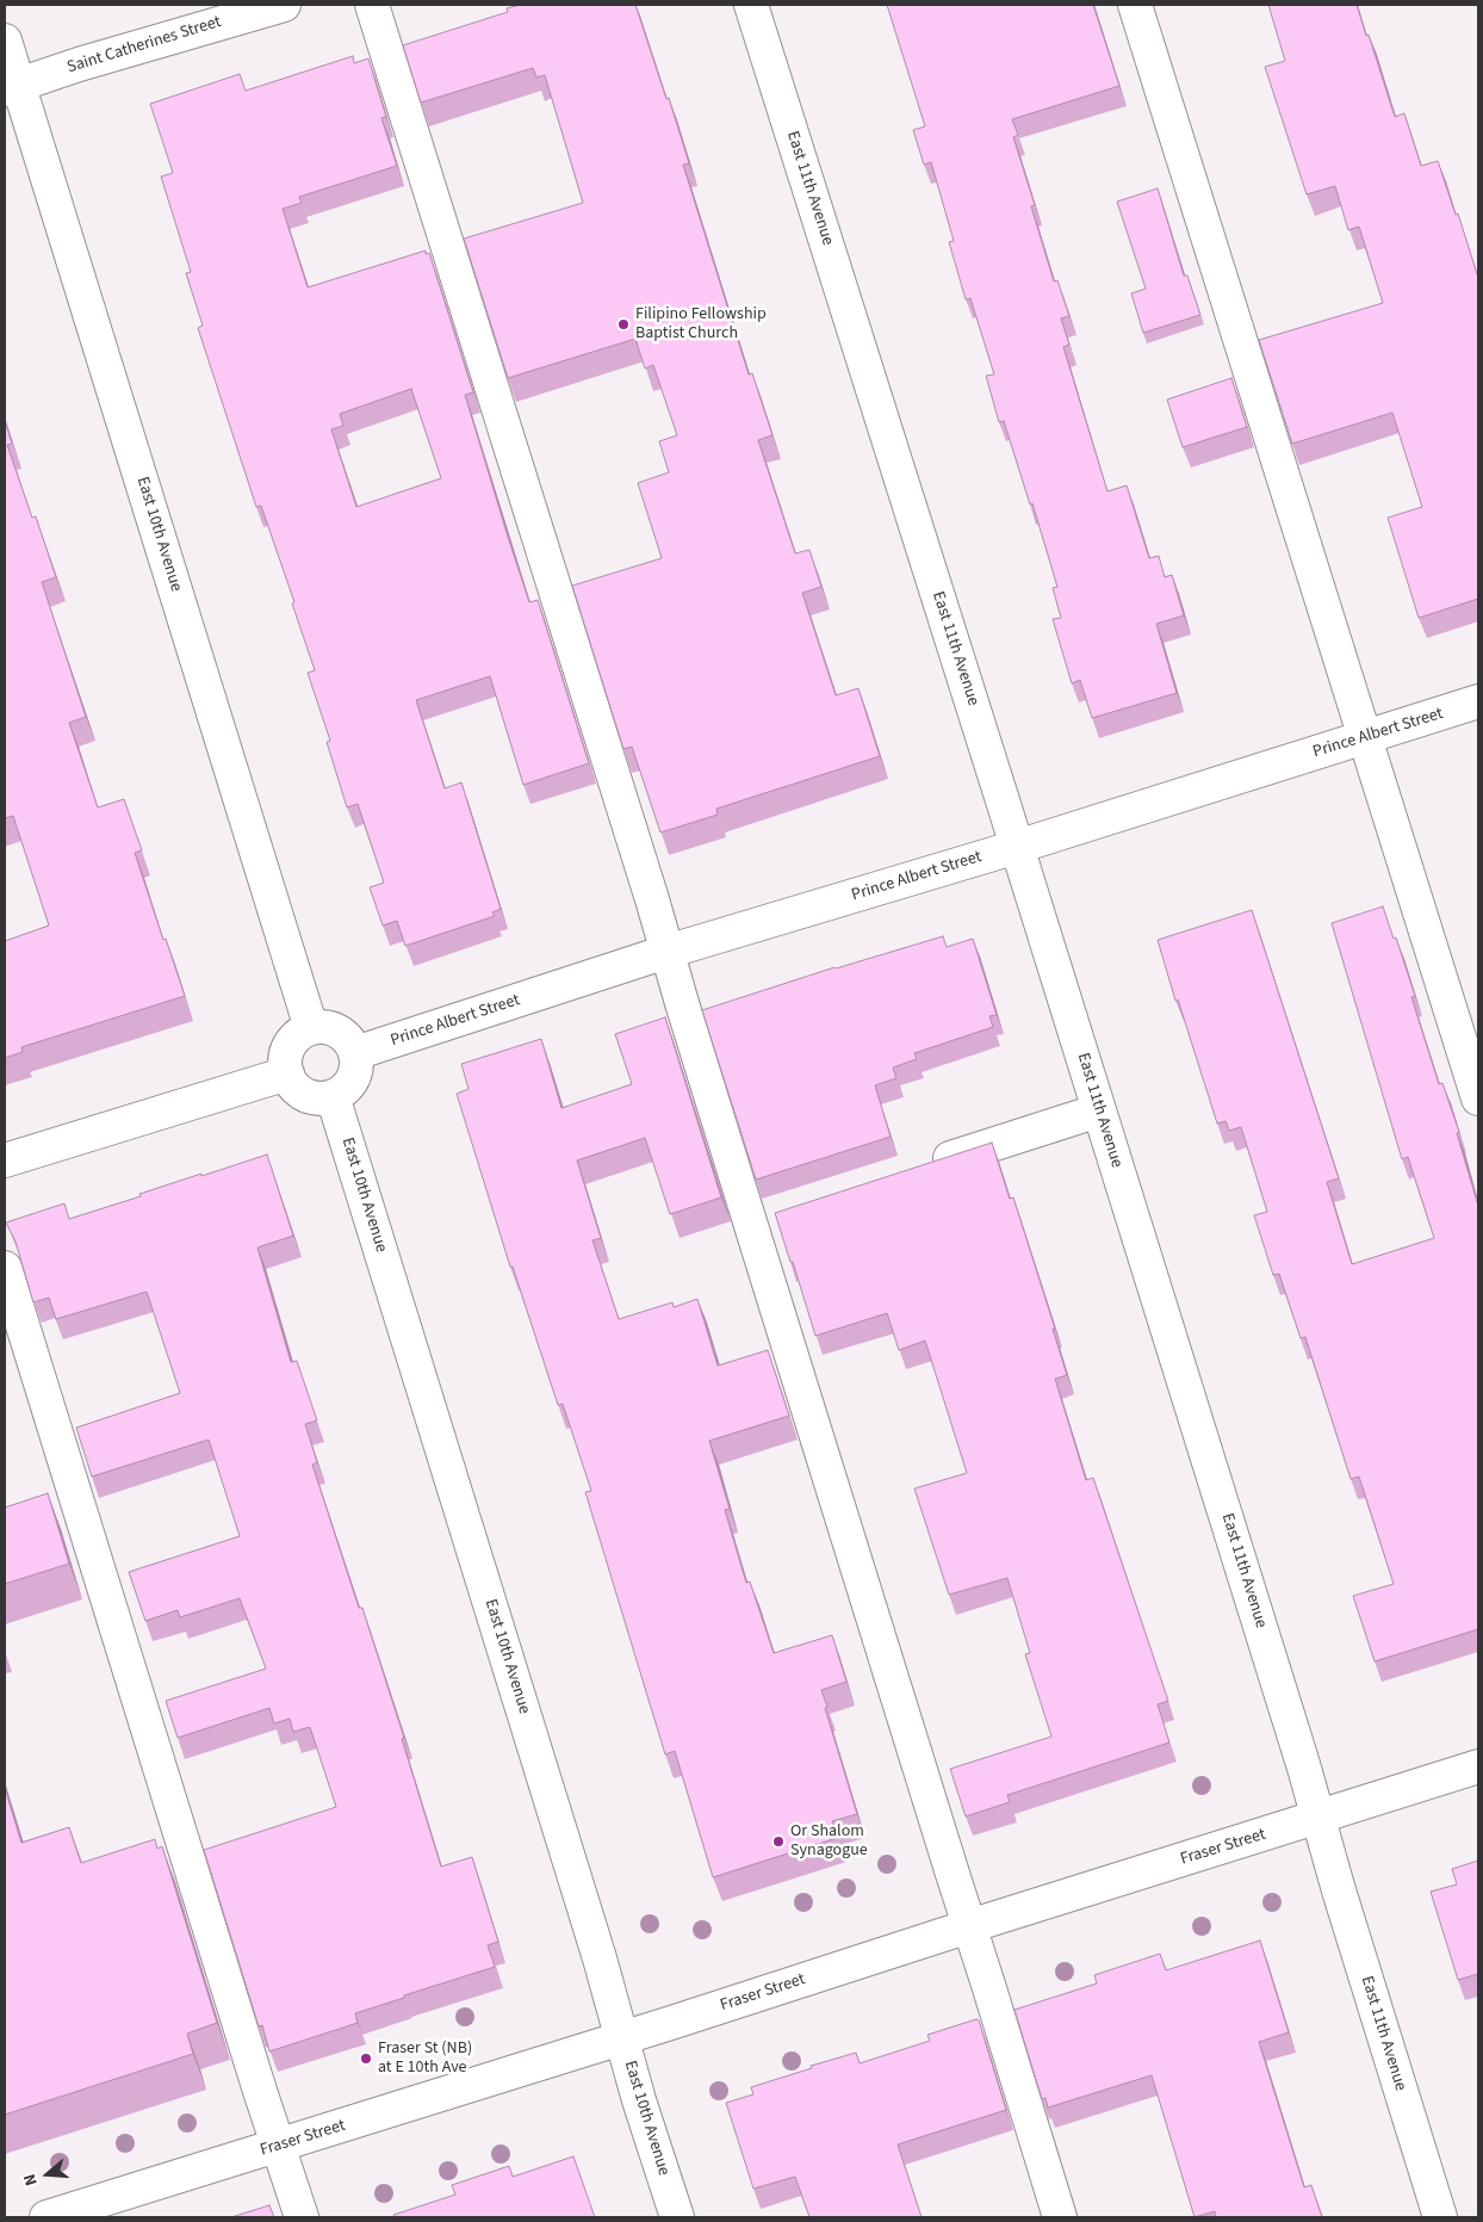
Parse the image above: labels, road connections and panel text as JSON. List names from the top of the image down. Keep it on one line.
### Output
{"streets":{"street":["Saint Catherines Street","East 11th Avenue","East 10th Avenue","Prince Albert Street","Fraser Street"]},"crossings":[["Saint Catherines Street","East 10th Avenue"],["East 11th Avenue","Prince Albert Street"],["East 11th Avenue","Fraser Street"],["East 10th Avenue","Prince Albert Street"],["East 10th Avenue","Fraser Street"]],"places":["Filipino Fellowship Baptist Church","Or Shalom Synagogue","Fraser St (NB) at E 10th Ave"],"north":"left"}
